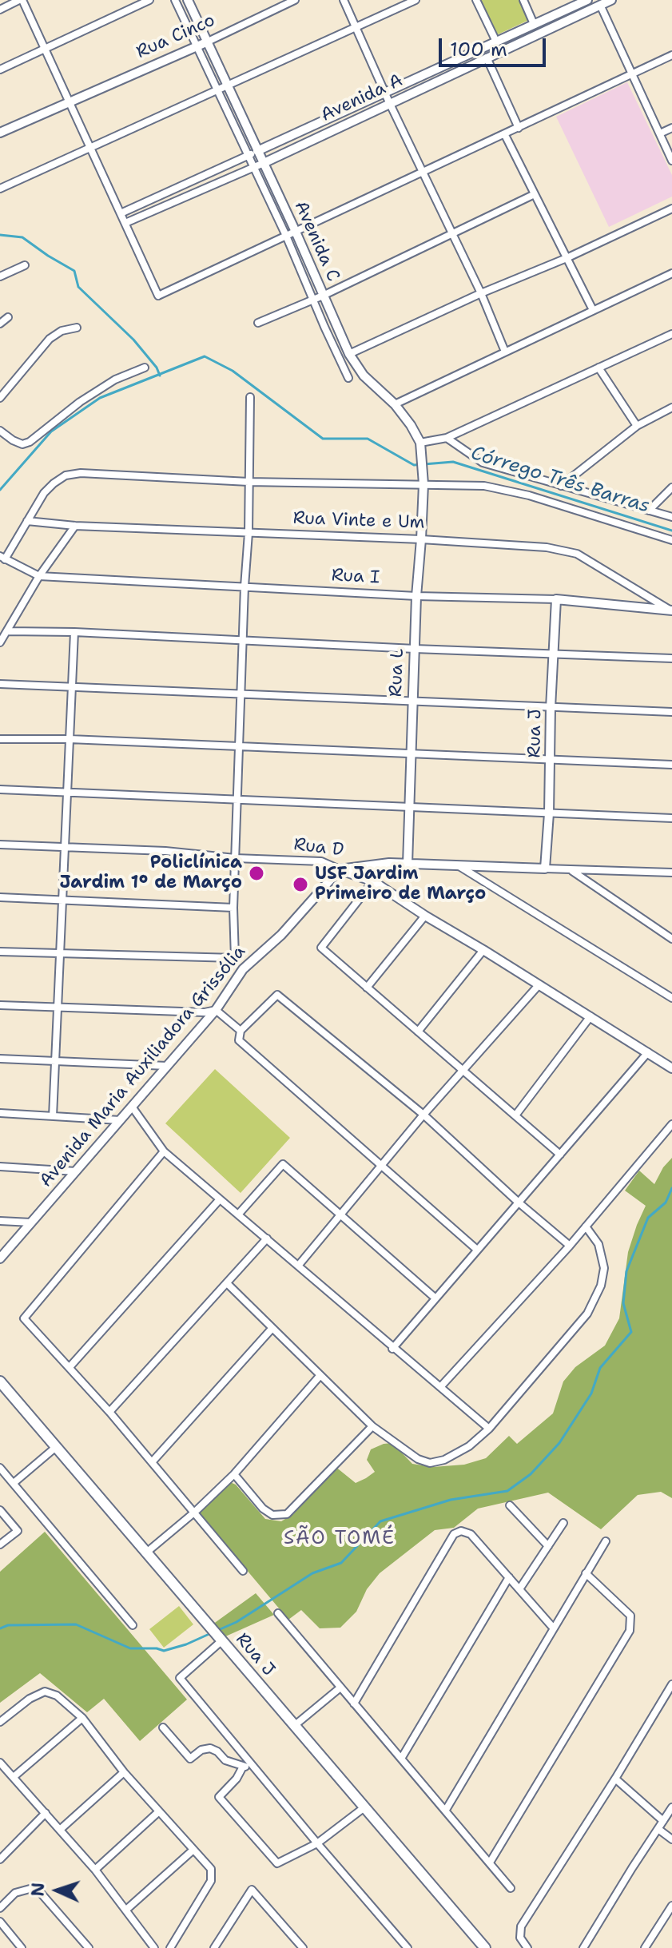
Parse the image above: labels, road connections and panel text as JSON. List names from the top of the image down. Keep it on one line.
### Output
{"streets":{"main road":["Rua J"],"street":["Rua Cinco","Avenida A","Avenida C","Rua Vinte e Um","Rua I","Rua L","Rua D","Avenida Maria Auxiliadora Grissólia"]},"crossings":[["Rua Cinco","Avenida C"],["Avenida A","Avenida C"],["Avenida C","Rua L"],["Rua Vinte e Um","Rua I"],["Rua Vinte e Um","Rua L"],["Rua I","Rua L"],["Rua I","Rua J"],["Rua L","Rua D"],["Rua J","Rua D"],["Rua D","Avenida Maria Auxiliadora Grissólia"]],"districts":["SÃO TOMÉ"],"water":["Córrego Três Barras"],"places":["Policlínica Jardim 1º de Março","USF Jardim Primeiro de Março"],"scale_bar":"100 m","north":"left"}
